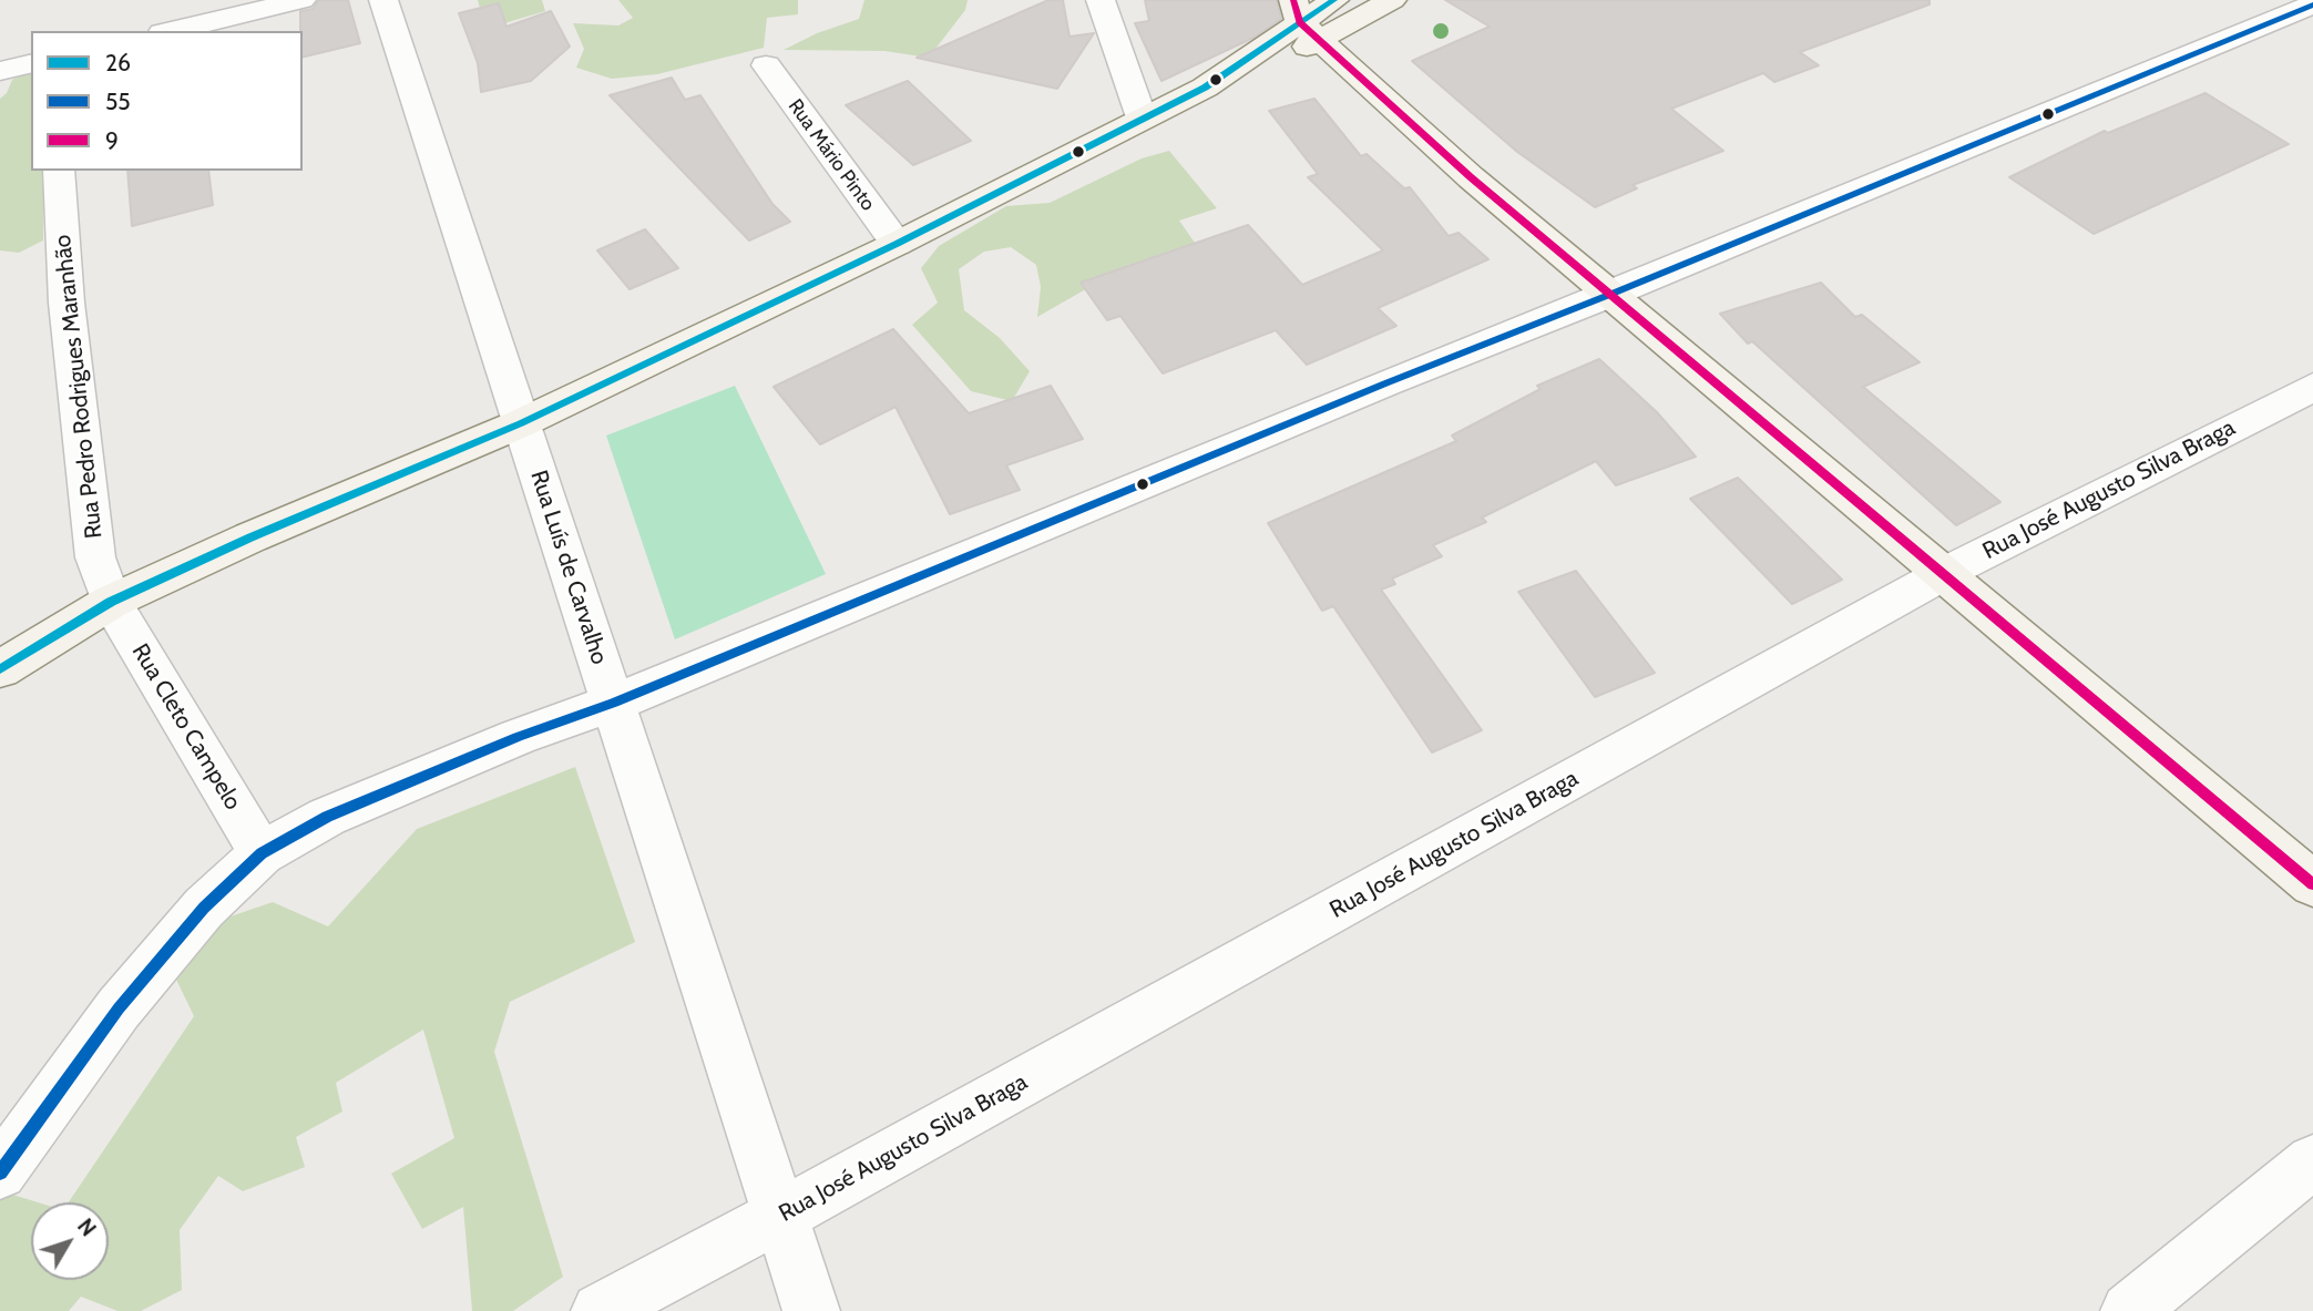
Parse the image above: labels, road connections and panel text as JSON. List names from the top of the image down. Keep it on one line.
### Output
{"streets":{"street":["Rua Mário Pinto","Rua Pedro Rodrigues Maranhão","Rua José Augusto Silva Braga","Rua Luís de Carvalho","Rua Cleto Campelo"]},"crossings":[["Rua Pedro Rodrigues Maranhão","Rua Cleto Campelo"],["Rua José Augusto Silva Braga","Rua Luís de Carvalho"]],"lines":["transit line 26","transit line 9","transit line 55"],"legend":["26","55","9"],"north":"top right"}
